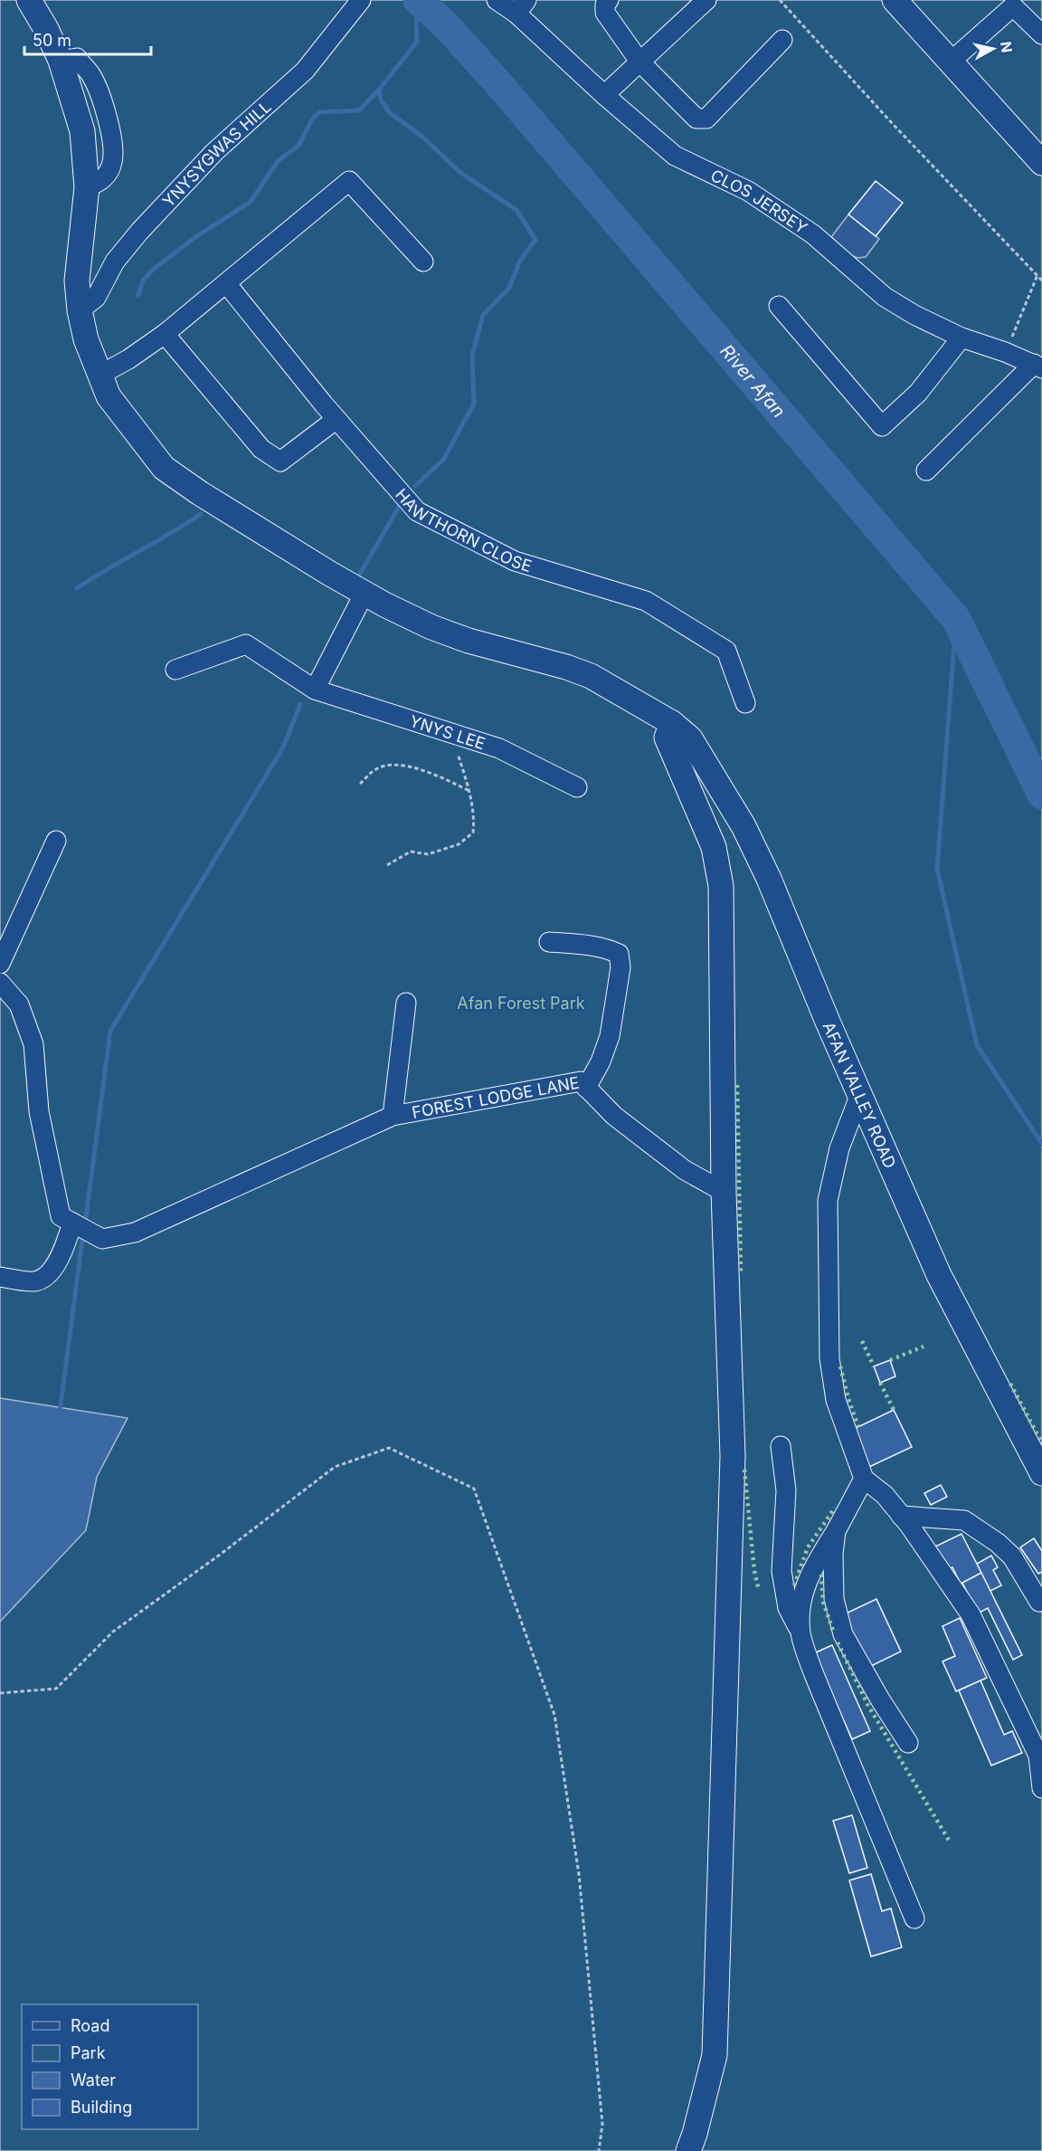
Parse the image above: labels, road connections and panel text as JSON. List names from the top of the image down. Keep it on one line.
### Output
{"streets":{"main road":["AFAN VALLEY ROAD"],"street":["YNYSYGWAS HILL","CLOS JERSEY","HAWTHORN CLOSE","YNYS LEE","FOREST LODGE LANE"]},"crossings":[["YNYSYGWAS HILL","AFAN VALLEY ROAD"]],"water":["River Afan"],"parks":["Afan Forest Park"],"legend":["Road","Park","Water","Building"],"scale_bar":"50 m","north":"right"}
